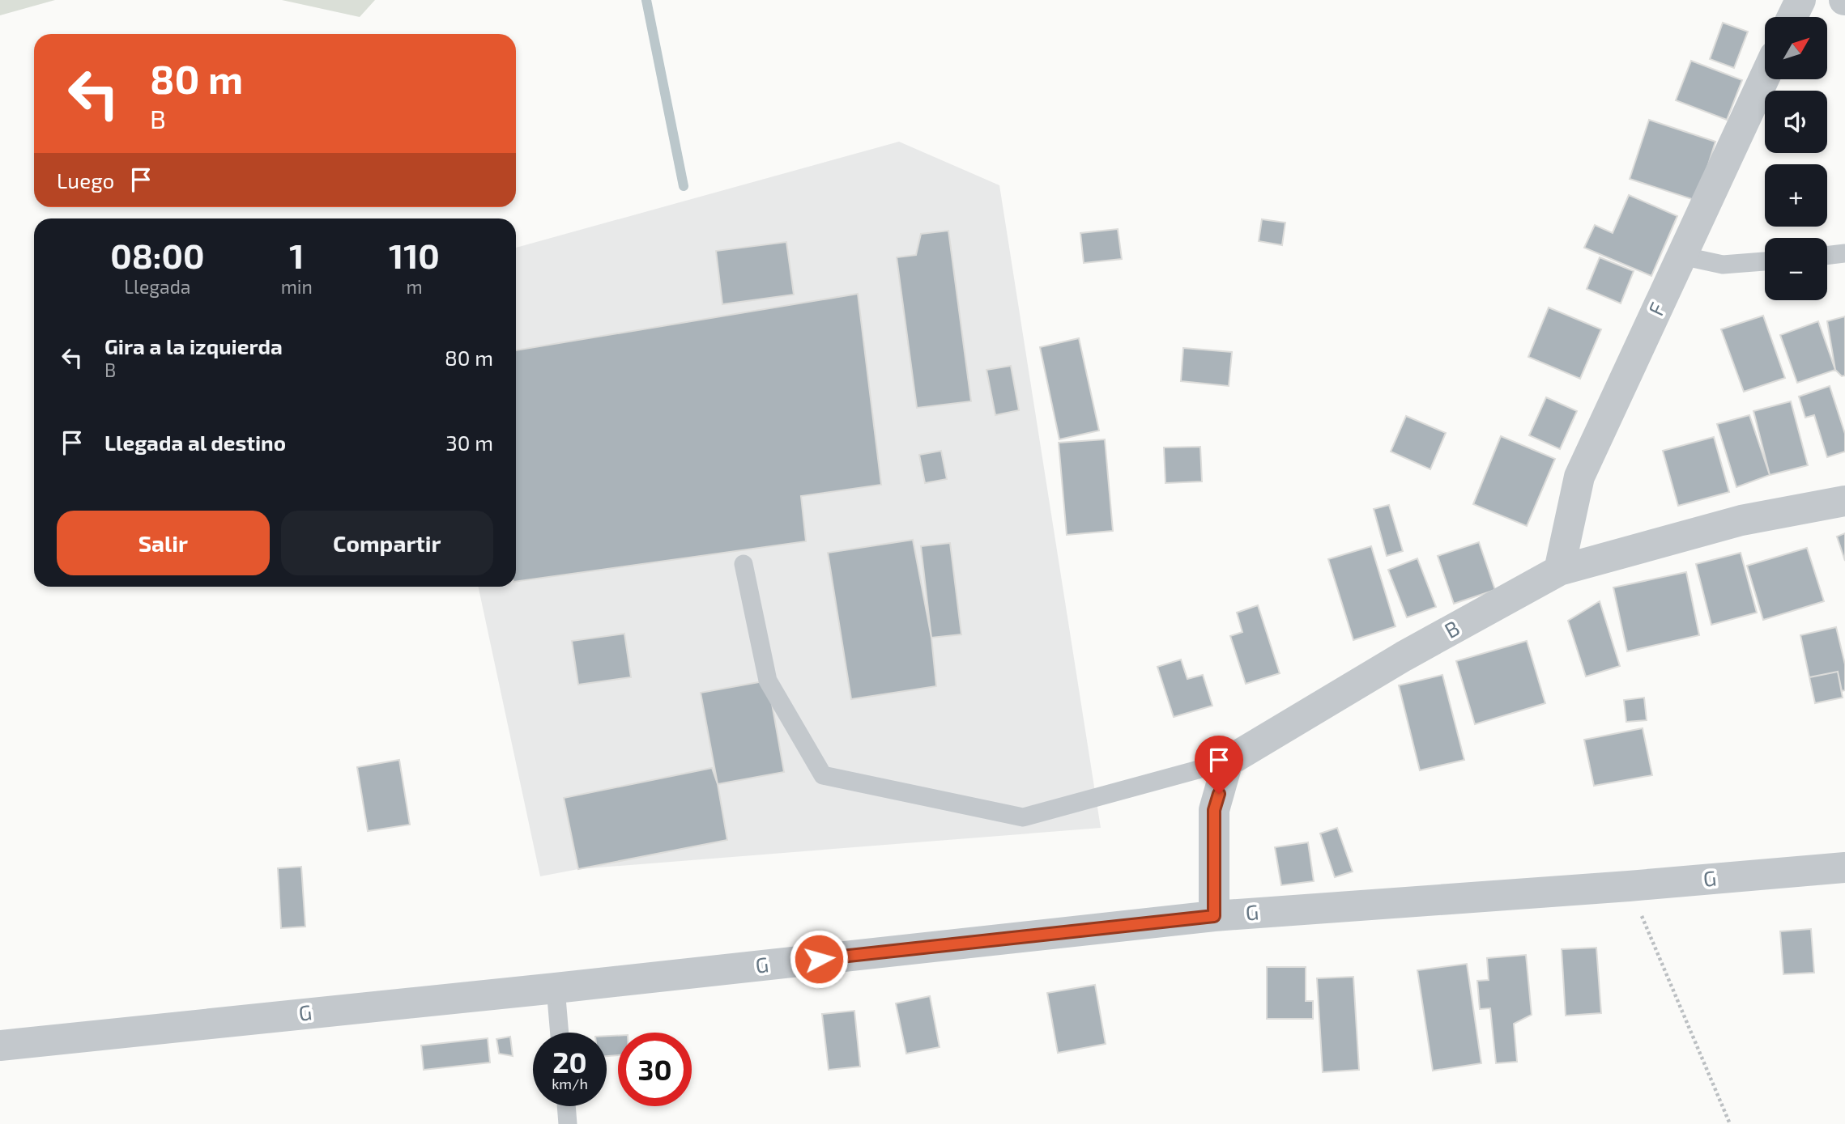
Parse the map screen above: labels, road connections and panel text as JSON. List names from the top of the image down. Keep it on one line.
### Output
{"streets":{"street":["F","B","G"]},"crossings":[["F","B"]],"north":"top right","page":{"map_buttons":["+","−"],"turn":["80 m","B"],"then":"Luego","eta":["08:00","Llegada","1","min","110","m"],"list":[{"name":"Gira a la izquierda","note":"B","value":"80 m"},{"name":"Llegada al destino","value":"30 m"}],"buttons":["Salir","Compartir"],"speed":"20 km/h","limit":"30"}}
